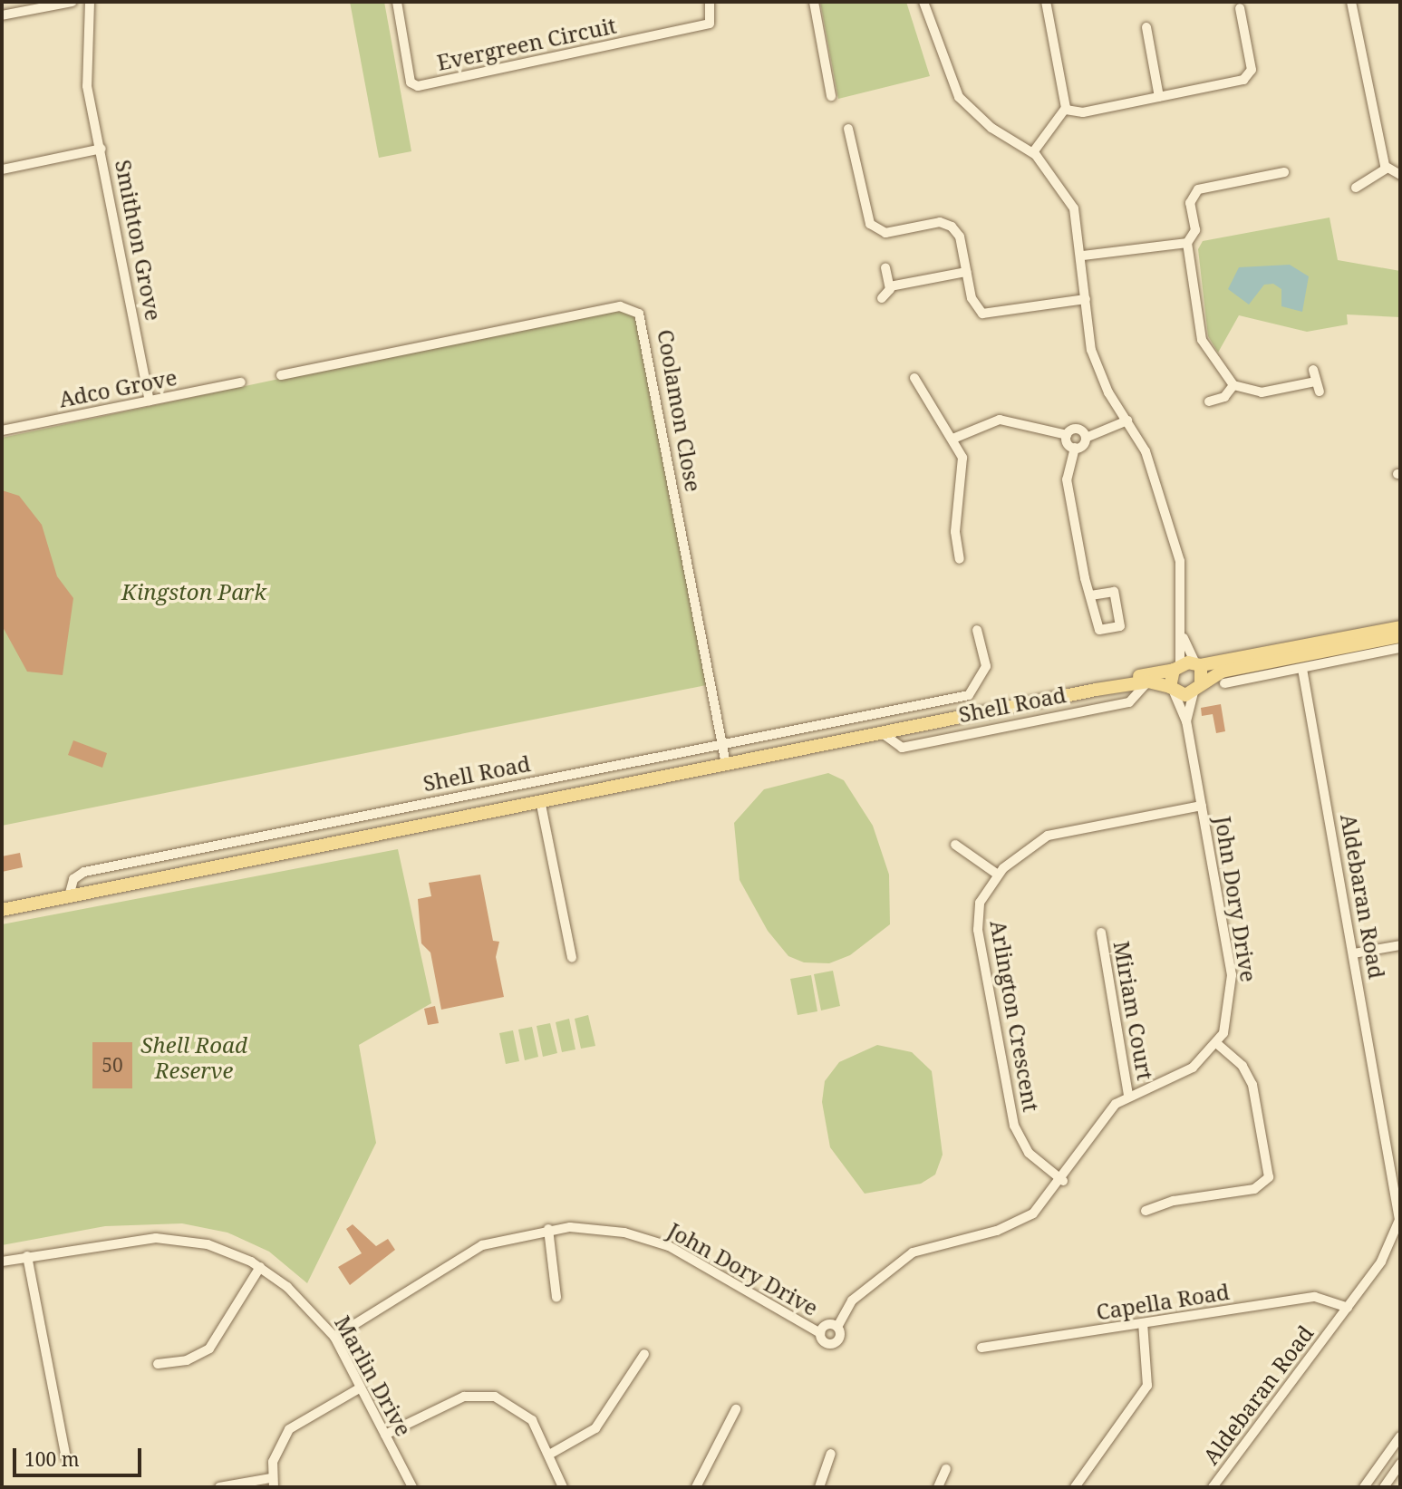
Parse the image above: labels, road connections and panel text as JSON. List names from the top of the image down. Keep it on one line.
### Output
{"streets":{"main road":["Shell Road"],"street":["Evergreen Circuit","Smithton Grove","Adco Grove","Coolamon Close","Aldebaran Road","John Dory Drive","Miriam Court","Arlington Crescent","Capella Road","Marlin Drive"]},"crossings":[["Smithton Grove","Adco Grove"],["Coolamon Close","Shell Road"],["Shell Road","John Dory Drive"],["Aldebaran Road","Capella Road"],["John Dory Drive","Miriam Court"],["John Dory Drive","Arlington Crescent"],["John Dory Drive","Marlin Drive"]],"parks":["Kingston Park","Shell Road Reserve"],"house_numbers":["50"],"scale_bar":"100 m"}
